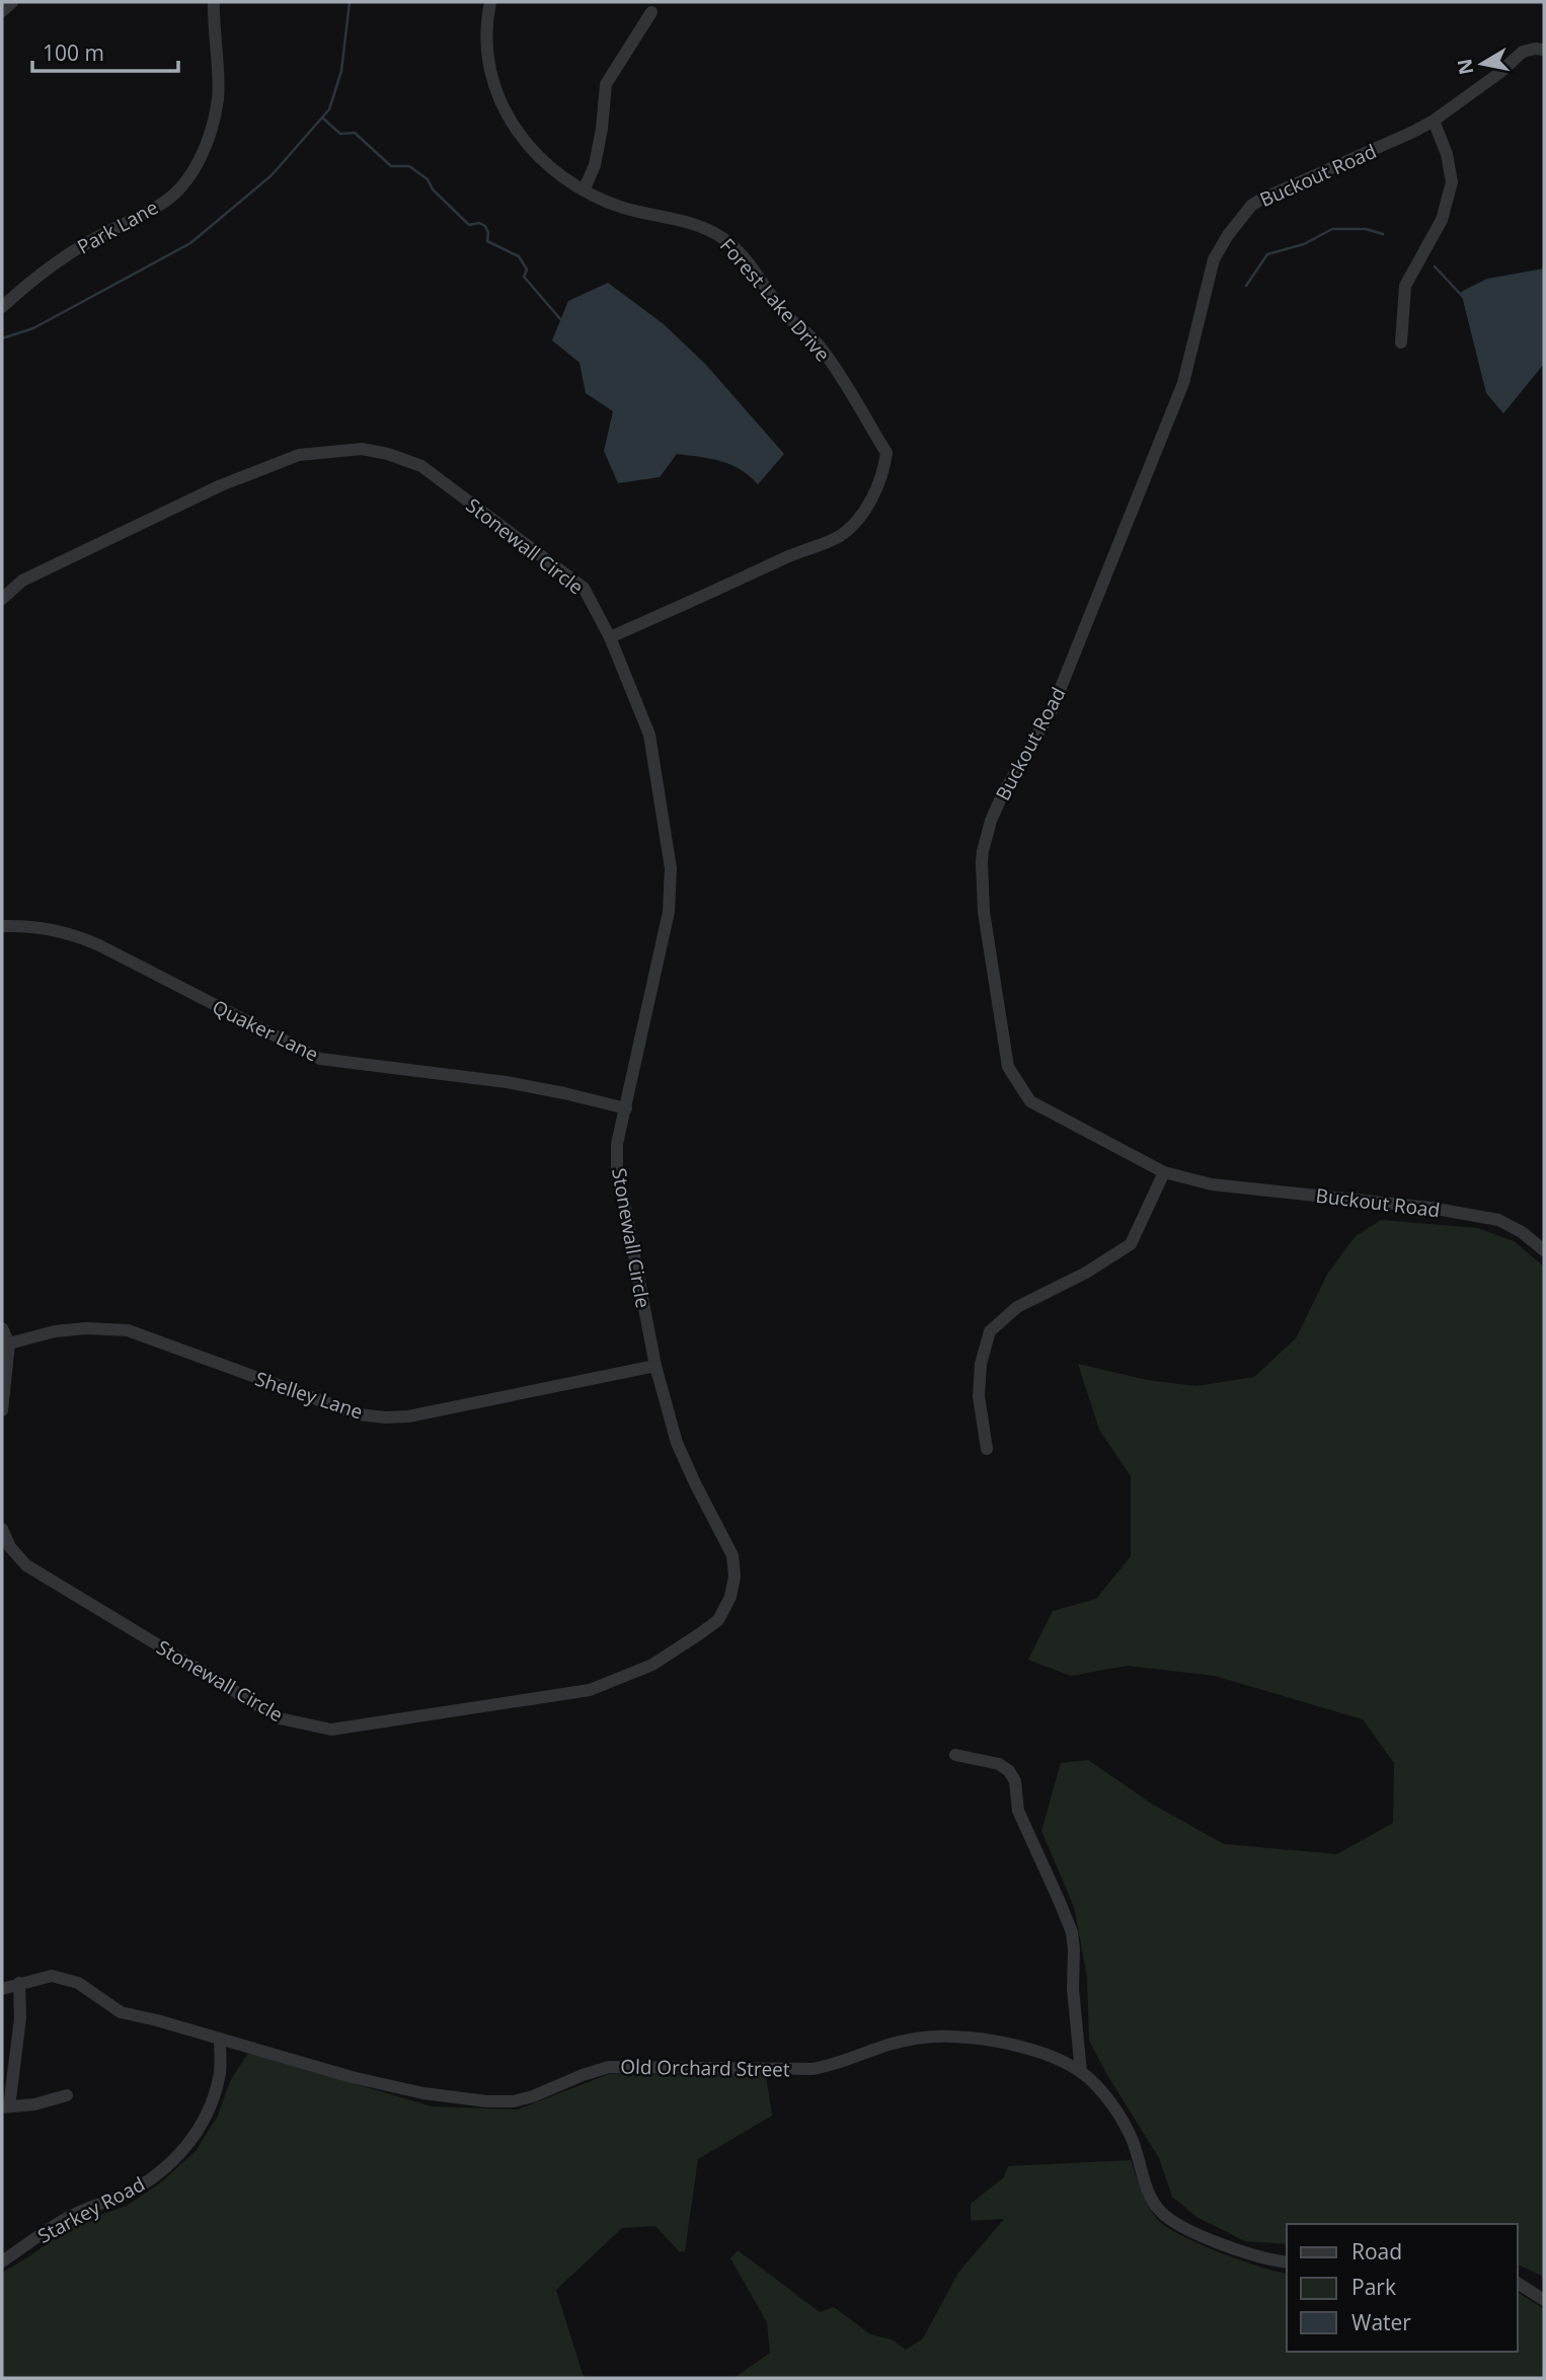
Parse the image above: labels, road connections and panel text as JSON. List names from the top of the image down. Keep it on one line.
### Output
{"streets":{"street":["Buckout Road","Park Lane","Forest Lake Drive","Stonewall Circle","Quaker Lane","Shelley Lane","Old Orchard Street","Starkey Road"]},"crossings":[["Forest Lake Drive","Stonewall Circle"],["Stonewall Circle","Quaker Lane"],["Stonewall Circle","Shelley Lane"],["Old Orchard Street","Starkey Road"]],"legend":["Road","Park","Water"],"scale_bar":"100 m","north":"left"}
